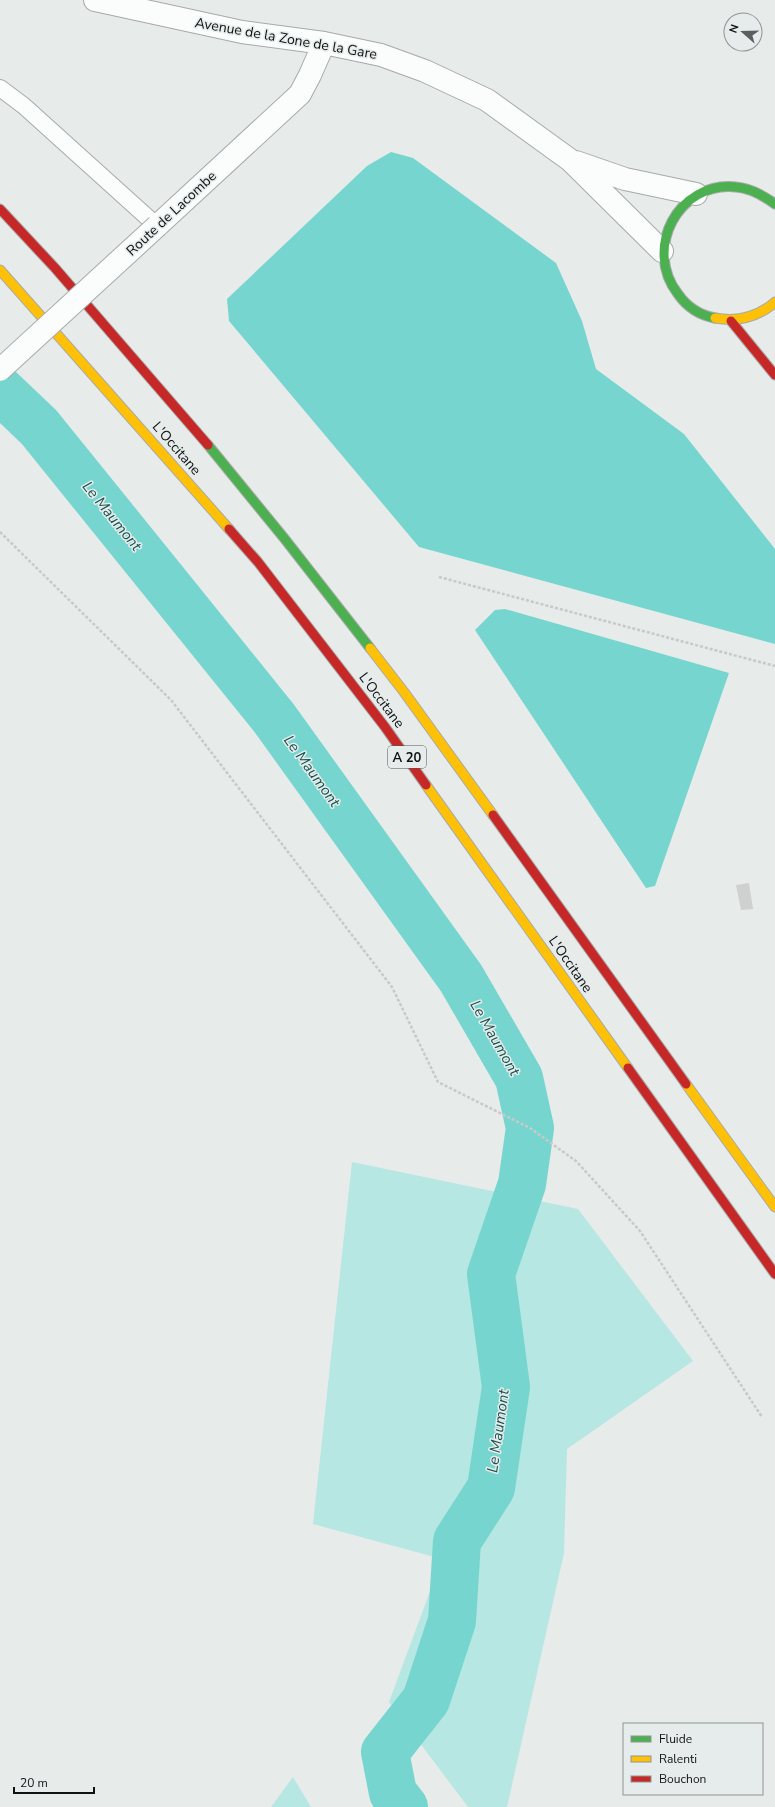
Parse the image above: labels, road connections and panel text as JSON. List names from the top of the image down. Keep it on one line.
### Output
{"streets":{"main road":["L'Occitane","A 20"],"street":["Avenue de la Zone de la Gare","Route de Lacombe"]},"crossings":[["Avenue de la Zone de la Gare","Route de Lacombe"]],"water":["Le Maumont"],"legend":["Fluide","Ralenti","Bouchon"],"scale_bar":"20 m","north":"left"}
